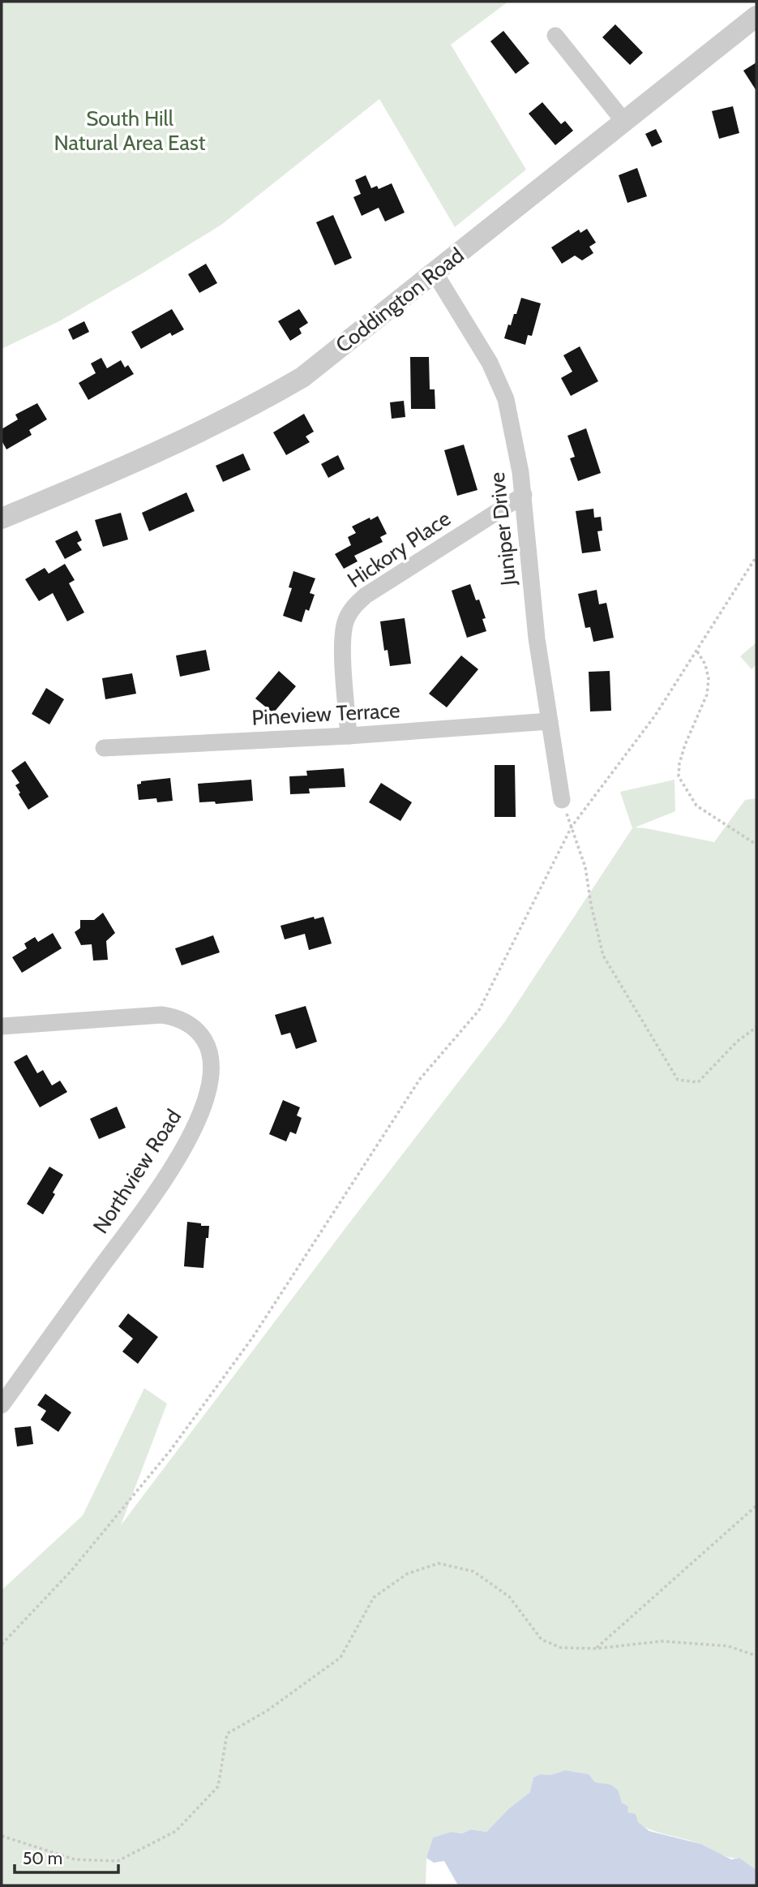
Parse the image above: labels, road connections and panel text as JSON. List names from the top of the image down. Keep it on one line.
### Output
{"streets":{"street":["Coddington Road","Juniper Drive","Hickory Place","Pineview Terrace","Northview Road"]},"crossings":[["Coddington Road","Juniper Drive"],["Juniper Drive","Hickory Place"],["Juniper Drive","Pineview Terrace"],["Hickory Place","Pineview Terrace"]],"parks":["South Hill Natural Area East"],"scale_bar":"50 m"}
